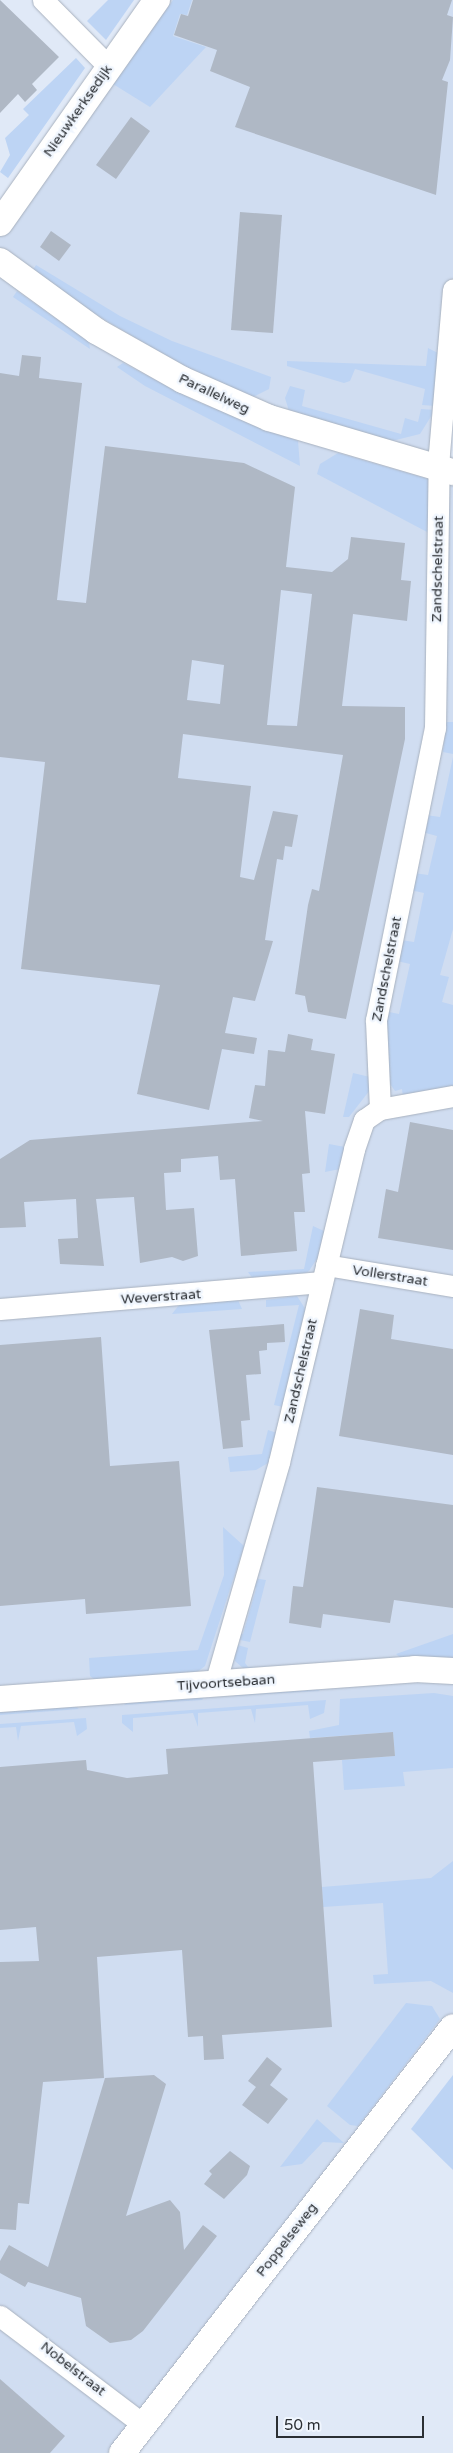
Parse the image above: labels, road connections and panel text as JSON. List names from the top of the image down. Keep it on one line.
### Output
{"streets":{"street":["Nieuwkerksedijk","Parallelweg","Zandschelstraat","Vollerstraat","Weverstraat","Tijvoortsebaan","Poppelseweg","Nobelstraat"]},"crossings":[["Parallelweg","Zandschelstraat"],["Zandschelstraat","Vollerstraat"],["Zandschelstraat","Weverstraat"],["Zandschelstraat","Tijvoortsebaan"],["Vollerstraat","Weverstraat"],["Poppelseweg","Nobelstraat"]],"scale_bar":"50 m"}
